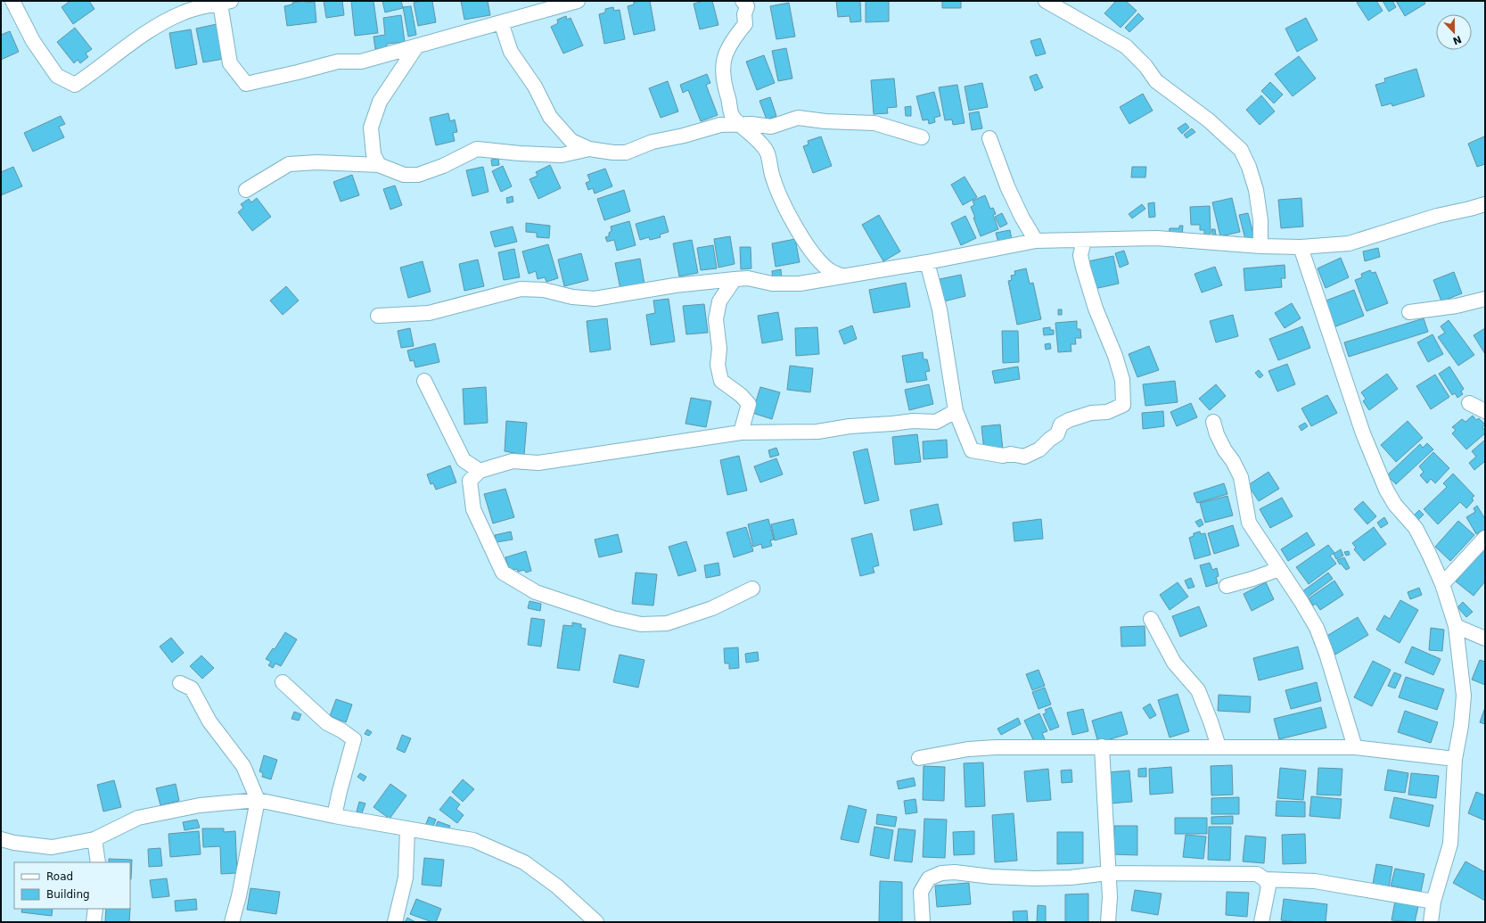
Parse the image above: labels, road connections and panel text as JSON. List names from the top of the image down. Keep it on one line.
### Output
{"legend":["Road","Building"],"north":"bottom"}
